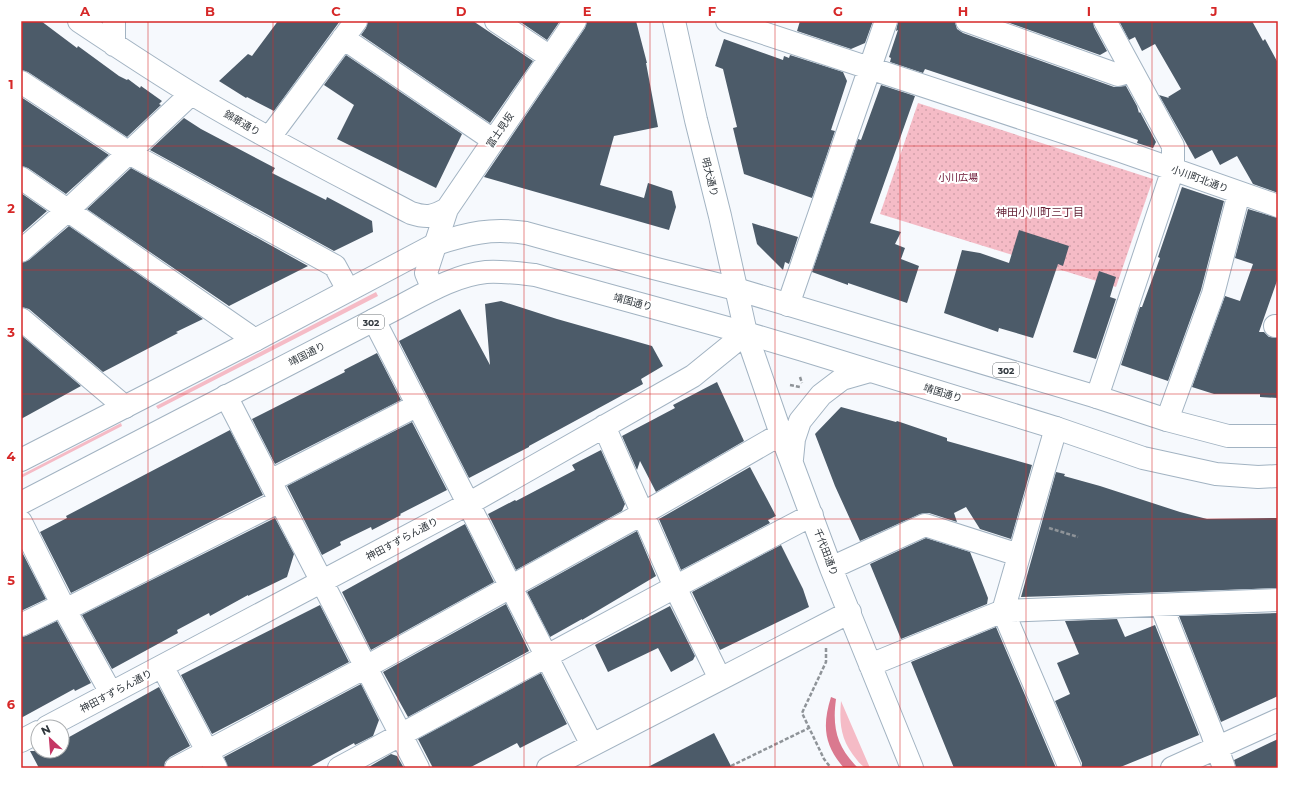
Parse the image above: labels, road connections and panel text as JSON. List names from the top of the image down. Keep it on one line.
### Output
{"streets":{"street":["錦華通り","富士見坂","明大通り","小川町北通り","靖国通り","302","神田すずらん通り","千代田通り"]},"crossings":[["錦華通り","富士見坂"],["錦華通り","302"],["富士見坂","靖国通り"],["富士見坂","302"],["明大通り","靖国通り"],["明大通り","302"],["明大通り","神田すずらん通り"],["明大通り","千代田通り"],["靖国通り","神田すずらん通り"],["靖国通り","千代田通り"],["神田すずらん通り","千代田通り"]],"districts":["神田小川町三丁目"],"parks":["小川広場"],"north":"top left","grid":{"columns":["A","B","C","D","E","F","G","H","I","J"],"rows":["1","2","3","4","5","6"]}}
